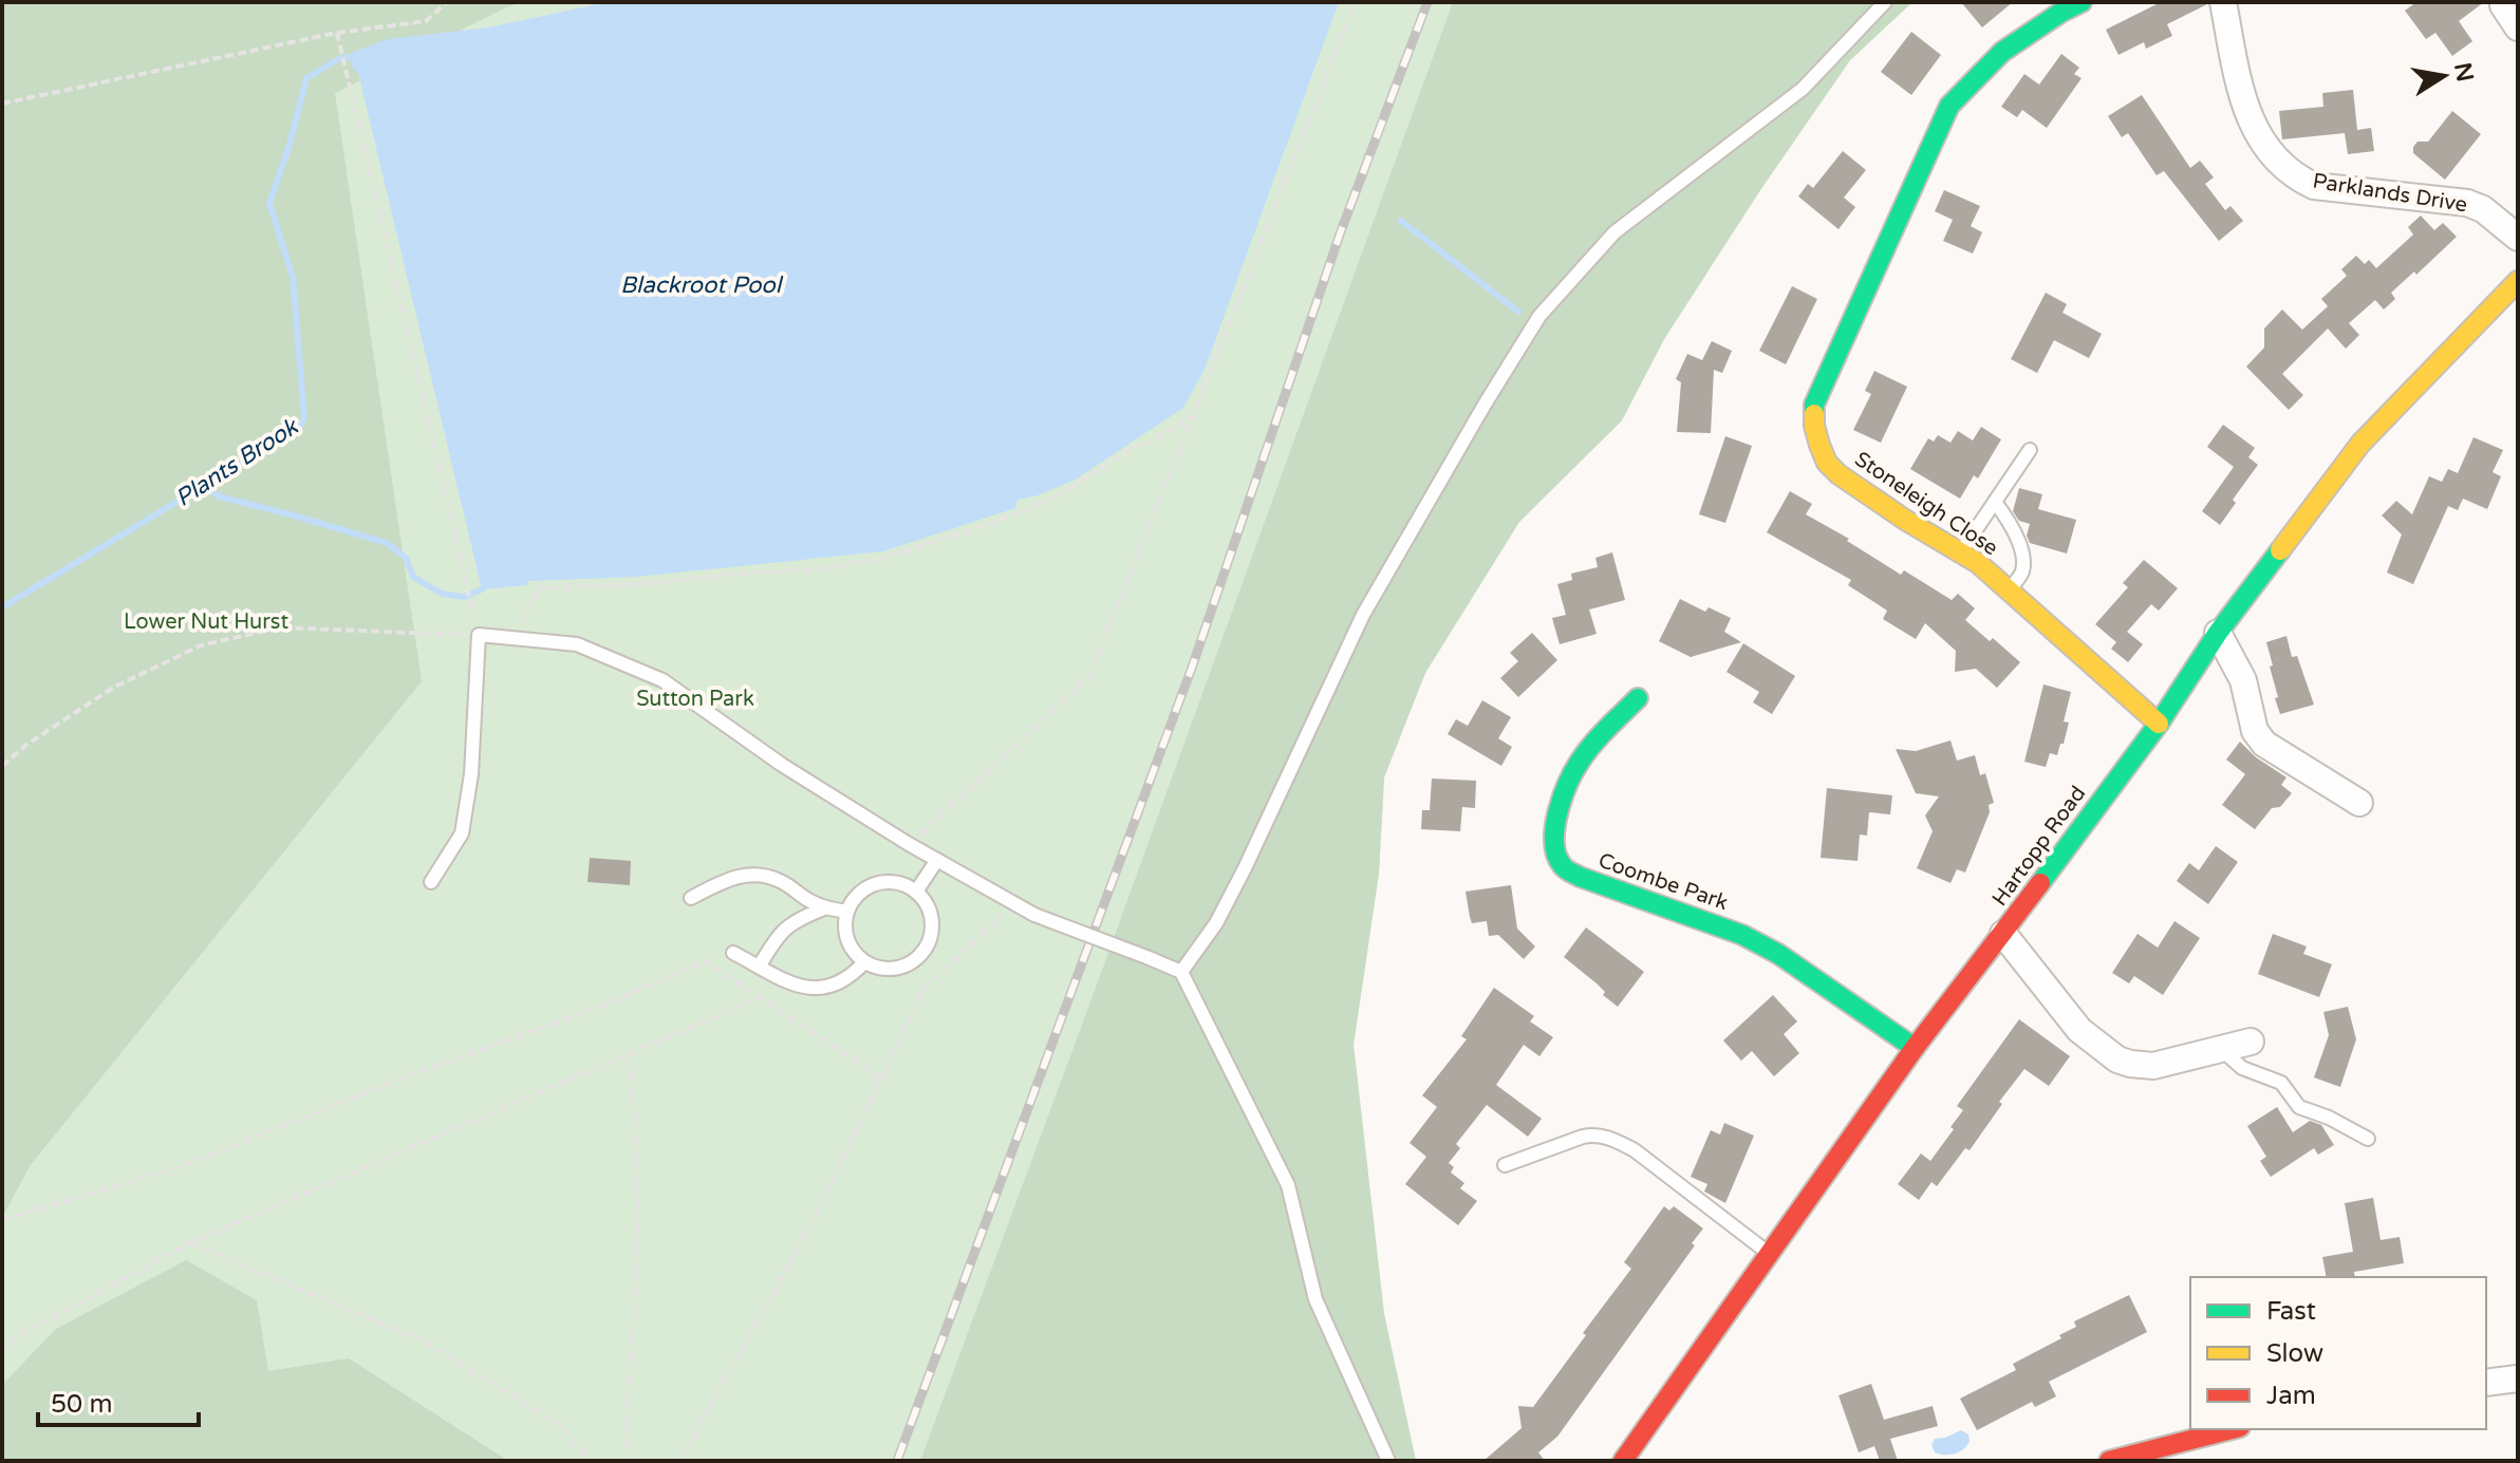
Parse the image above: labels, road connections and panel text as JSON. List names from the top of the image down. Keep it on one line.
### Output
{"streets":{"street":["Parklands Drive","Stoneleigh Close","Hartopp Road","Coombe Park"]},"crossings":[["Stoneleigh Close","Hartopp Road"],["Hartopp Road","Coombe Park"]],"water":["Blackroot Pool","Plants Brook"],"parks":["Lower Nut Hurst","Sutton Park"],"legend":["Fast","Slow","Jam"],"scale_bar":"50 m","north":"right"}
